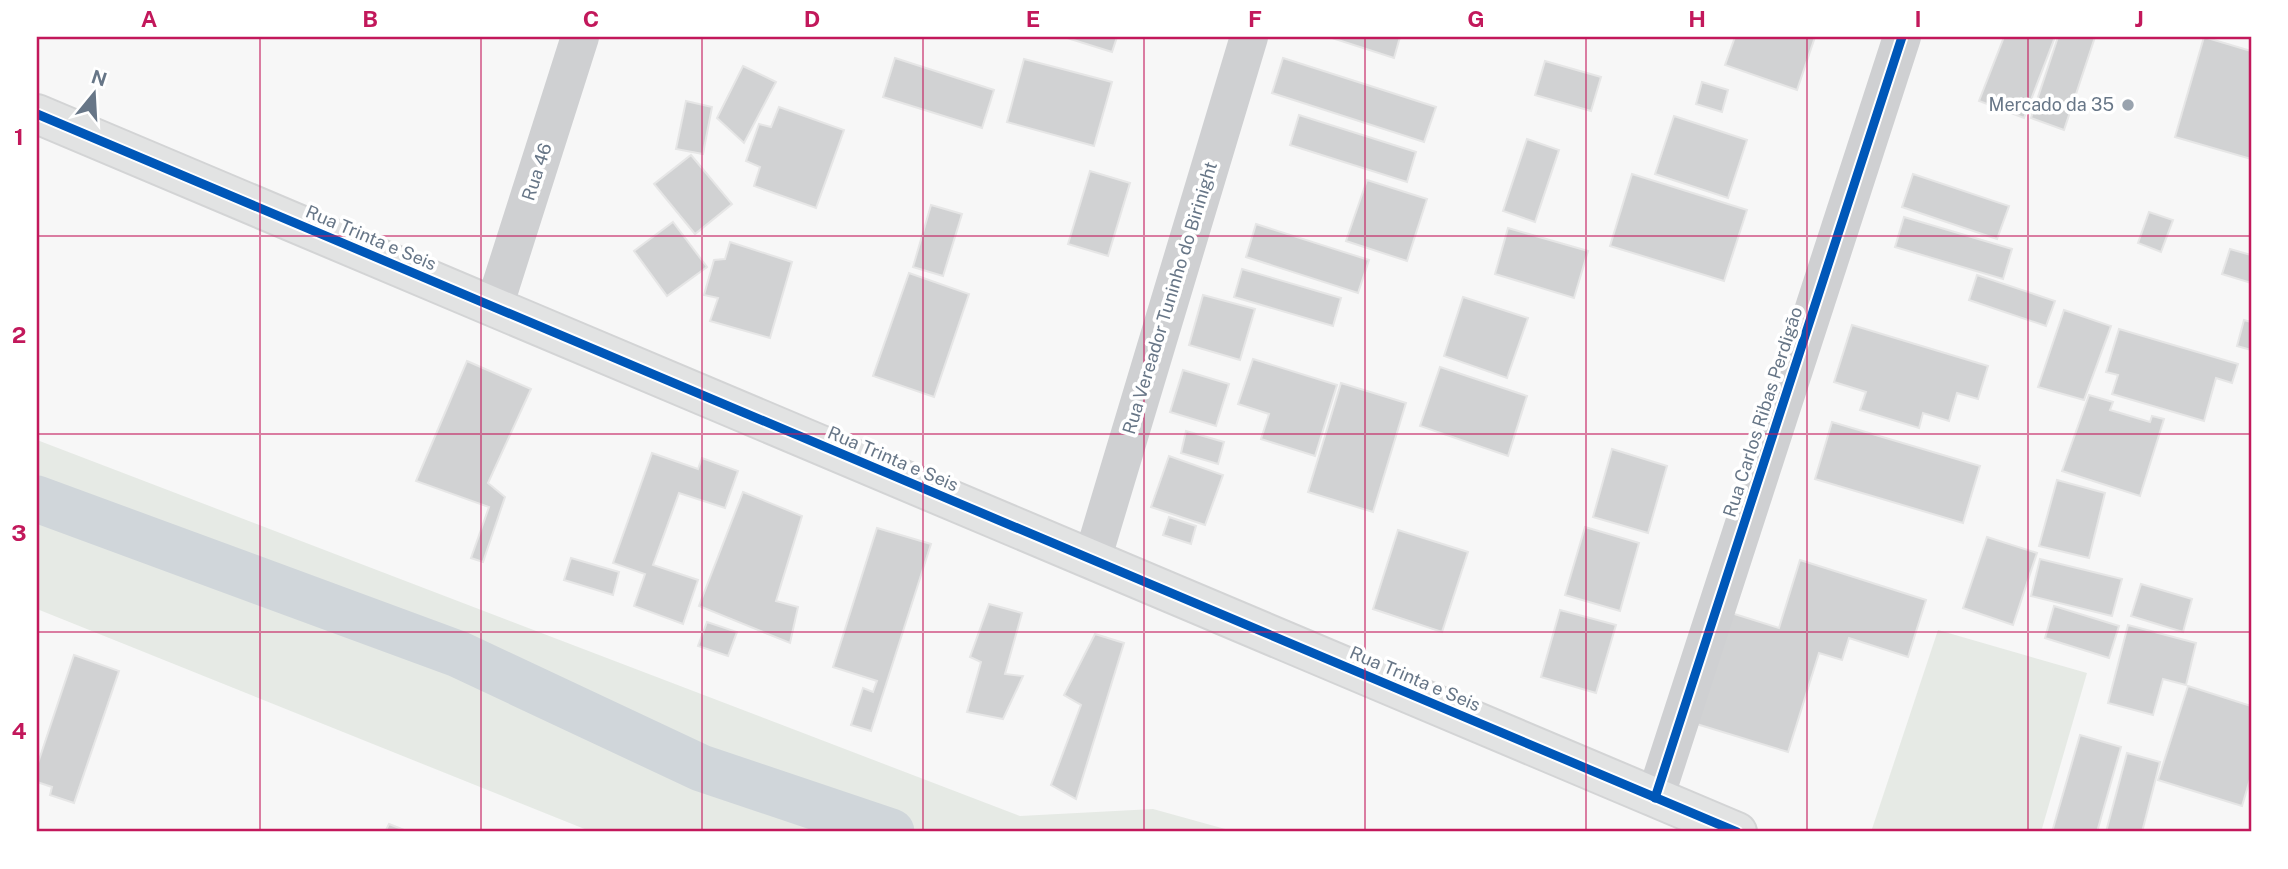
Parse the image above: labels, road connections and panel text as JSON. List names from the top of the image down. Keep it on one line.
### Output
{"streets":{"main road":["Rua Trinta e Seis"],"street":["Rua 46","Rua Vereador Tuninho do Birinight","Rua Carlos Ribas Perdigão"]},"crossings":[["Rua 46","Rua Trinta e Seis"],["Rua Trinta e Seis","Rua Vereador Tuninho do Birinight"],["Rua Trinta e Seis","Rua Carlos Ribas Perdigão"]],"places":["Mercado da 35"],"north":"top","grid":{"columns":["A","B","C","D","E","F","G","H","I","J"],"rows":["1","2","3","4"]}}
